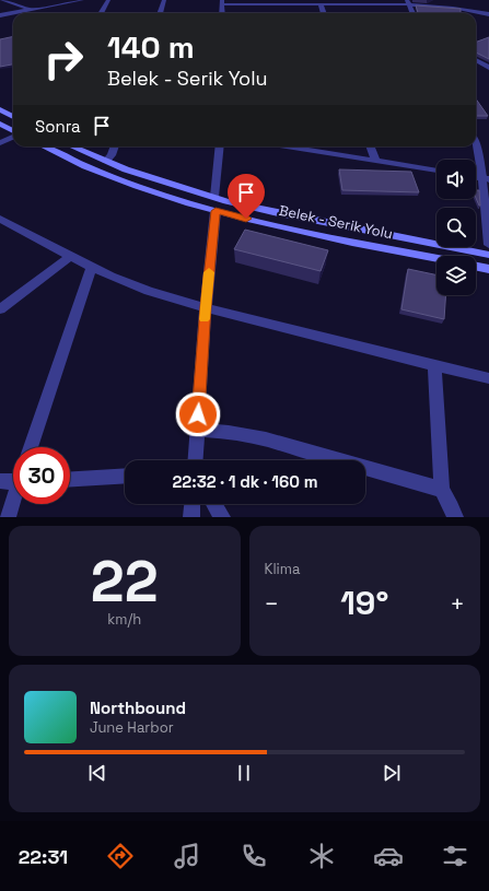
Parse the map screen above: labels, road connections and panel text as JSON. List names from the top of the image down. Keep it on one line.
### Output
{"streets":{"main road":["Belek - Serik Yolu"]},"page":{"turn":["140 m","Belek - Serik Yolu"],"then":"Sonra","limit":"30","trip":"22:32 · 1 dk · 160 m","tile":[["22","km/h"],"Klima"],"heat":["−","19°","+"],"song":["Northbound","June Harbor"],"tabs":"22:31"}}
